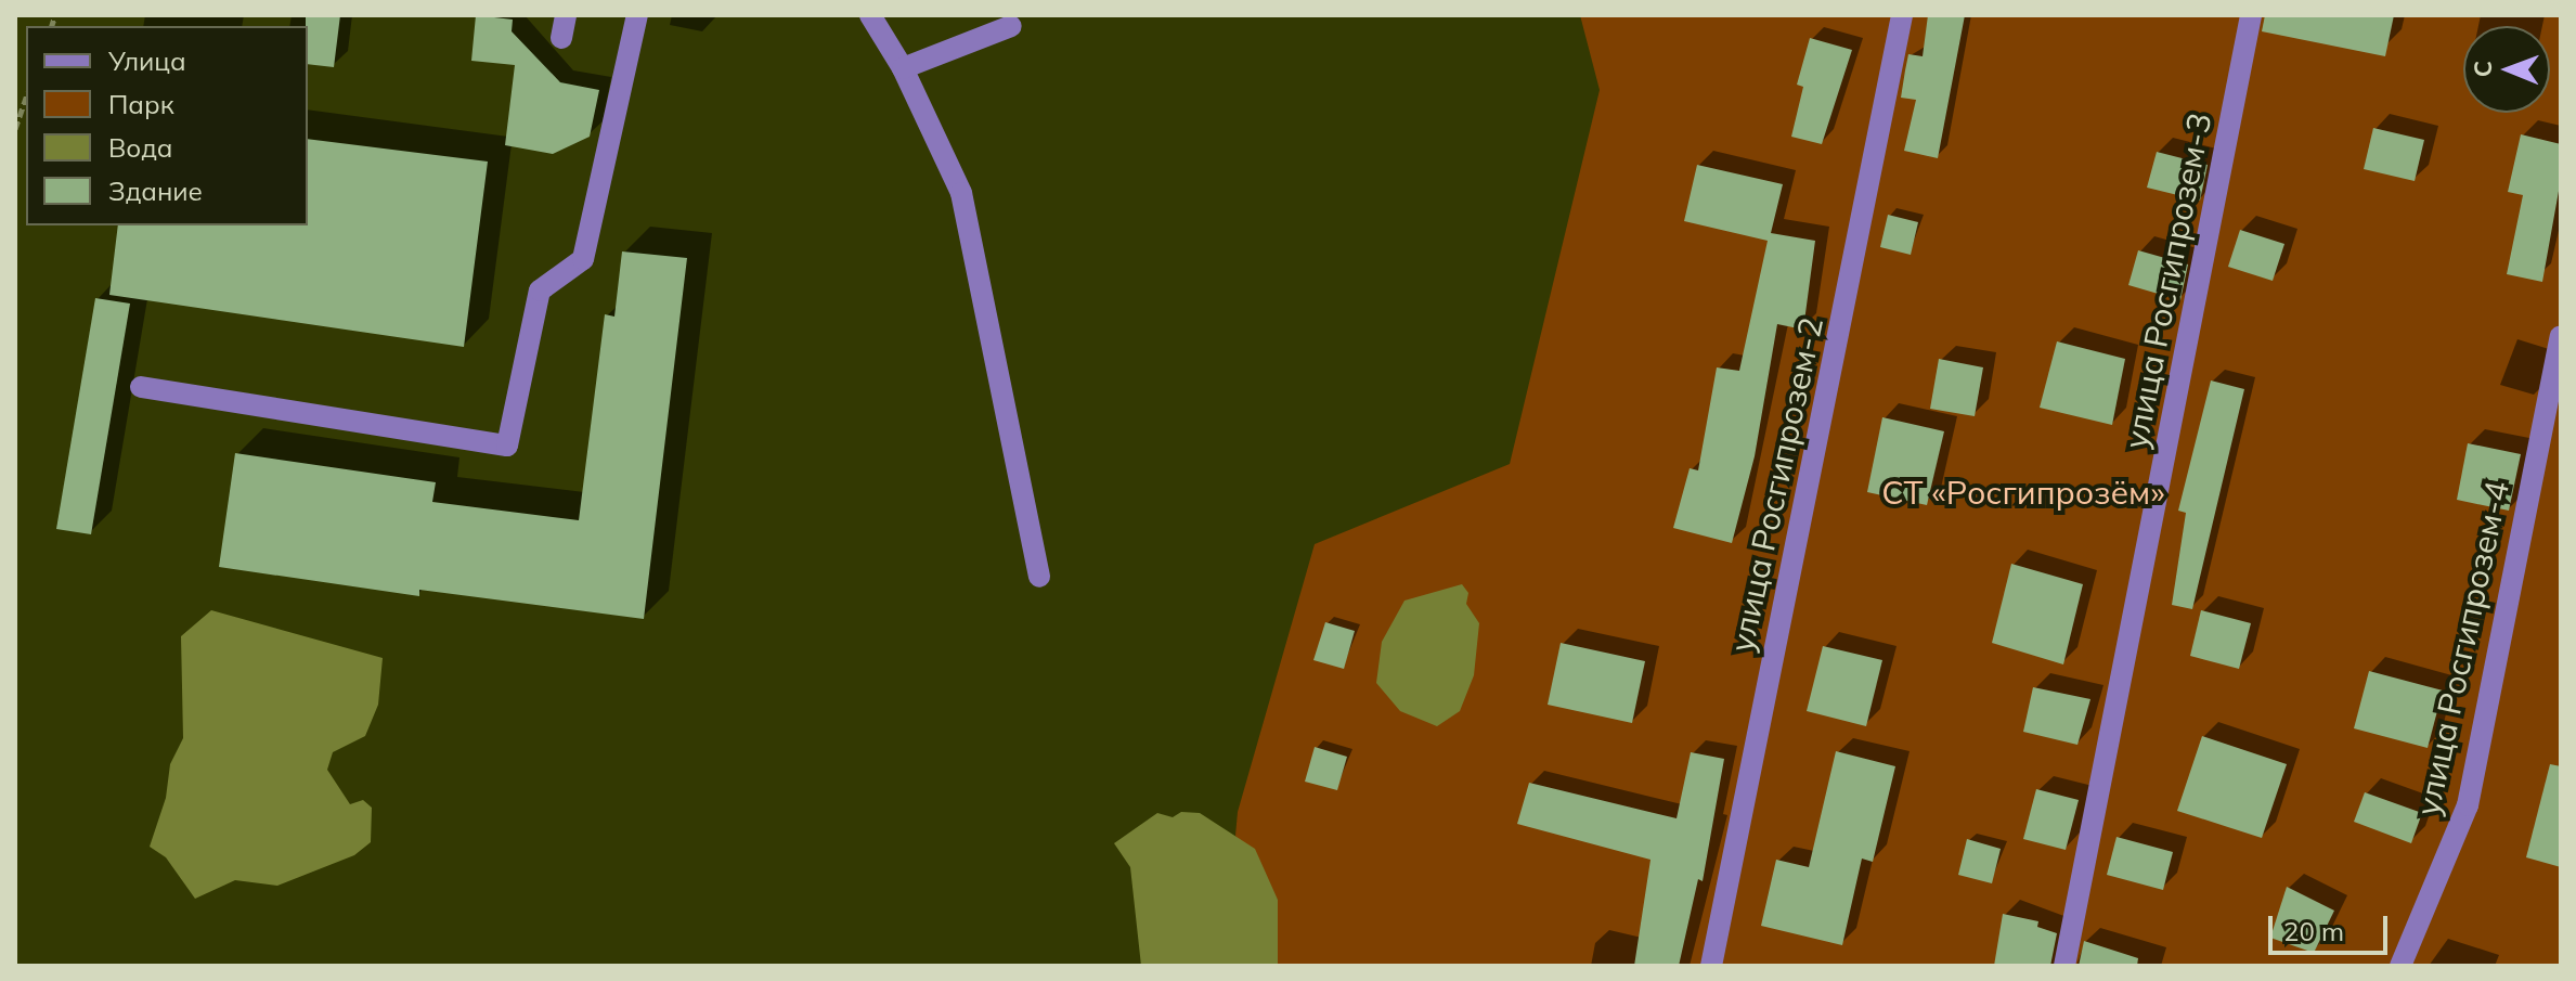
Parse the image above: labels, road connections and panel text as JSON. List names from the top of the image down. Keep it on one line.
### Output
{"streets":{"street":["улица Росгипрозем-3","улица Росгипрозем-2","улица Росгипрозем-4"]},"parks":["СТ «Росгипрозём»"],"legend":["Улица","Парк","Вода","Здание"],"scale_bar":"20 m","north":"left"}
